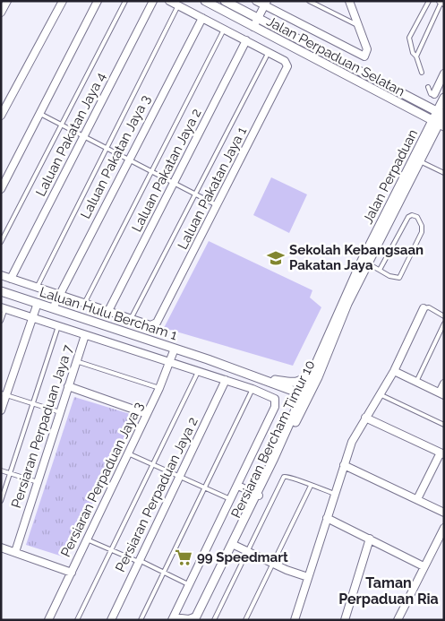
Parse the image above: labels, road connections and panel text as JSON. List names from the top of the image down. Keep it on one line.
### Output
{"streets":{"street":["Jalan Perpaduan Selatan","Laluan Pakatan Jaya 4","Laluan Pakatan Jaya 3","Laluan Pakatan Jaya 2","Jalan Perpaduan","Laluan Pakatan Jaya 1","Laluan Hulu Bercham 1","Persiaran Perpaduan Jaya 7","Persiaran Bercham Timur 10","Persiaran Perpaduan Jaya 3","Persiaran Perpaduan Jaya 2"]},"crossings":[["Jalan Perpaduan Selatan","Jalan Perpaduan"],["Laluan Pakatan Jaya 3","Laluan Hulu Bercham 1"],["Jalan Perpaduan","Laluan Hulu Bercham 1"],["Jalan Perpaduan","Persiaran Bercham Timur 10"],["Laluan Hulu Bercham 1","Persiaran Bercham Timur 10"],["Laluan Hulu Bercham 1","Persiaran Perpaduan Jaya 3"]],"districts":["Taman Perpaduan Ria"],"places":{"school or university":["Sekolah Kebangsaan Pakatan Jaya"],"supermarket":["99 Speedmart"]}}
